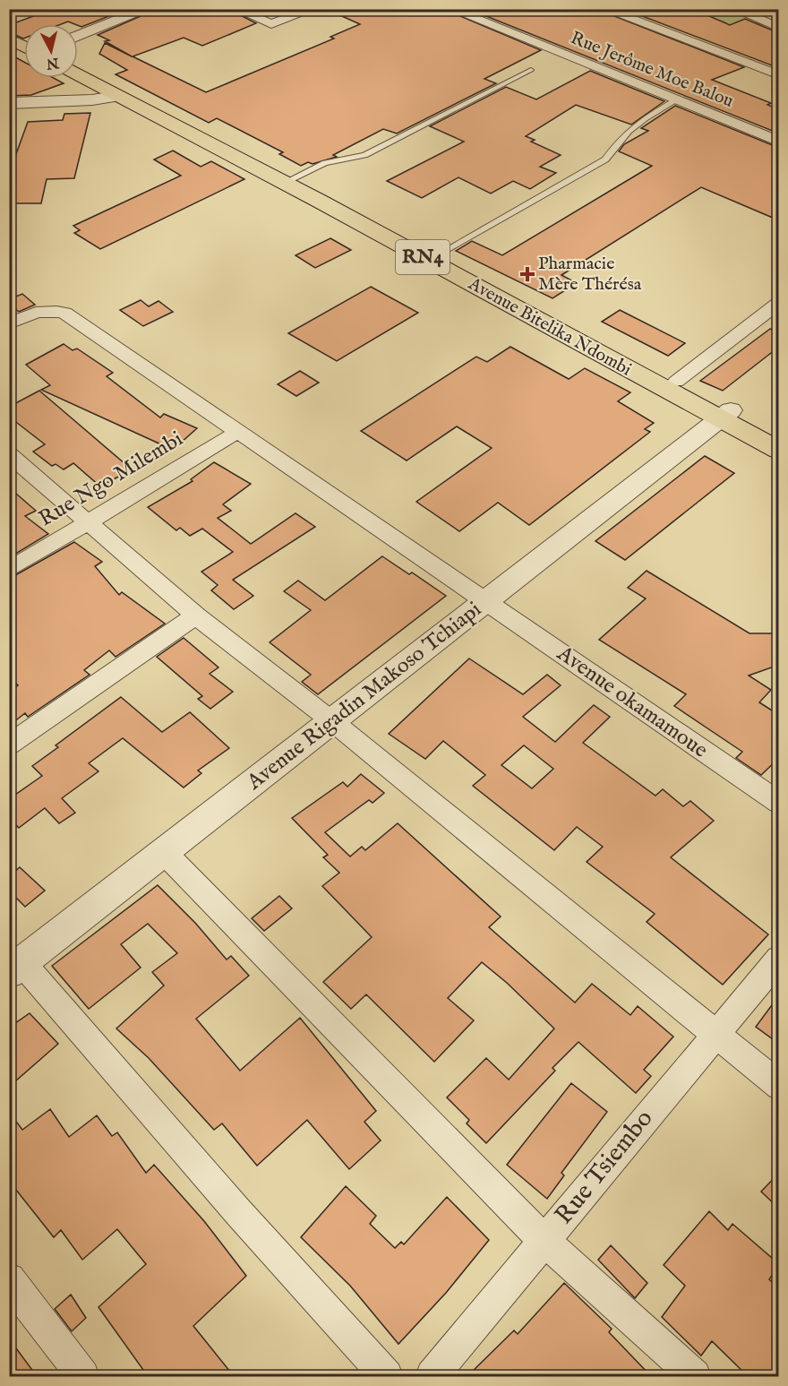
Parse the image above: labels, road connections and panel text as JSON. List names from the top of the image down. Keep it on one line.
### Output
{"streets":{"highway":["RN4","Avenue Bitelika Ndombi"],"street":["Rue Jerôme Moe Balou","Rue Ngo Milembi","Avenue Rigadin Makoso Tchiapi","Avenue okamamoue","Rue Tsiembo"]},"crossings":[["Avenue Bitelika Ndombi","Avenue Rigadin Makoso Tchiapi"],["Rue Ngo Milembi","Avenue okamamoue"],["Avenue Rigadin Makoso Tchiapi","Avenue okamamoue"]],"places":{"health":["Pharmacie Mère Thérésa"]},"north":"bottom"}
